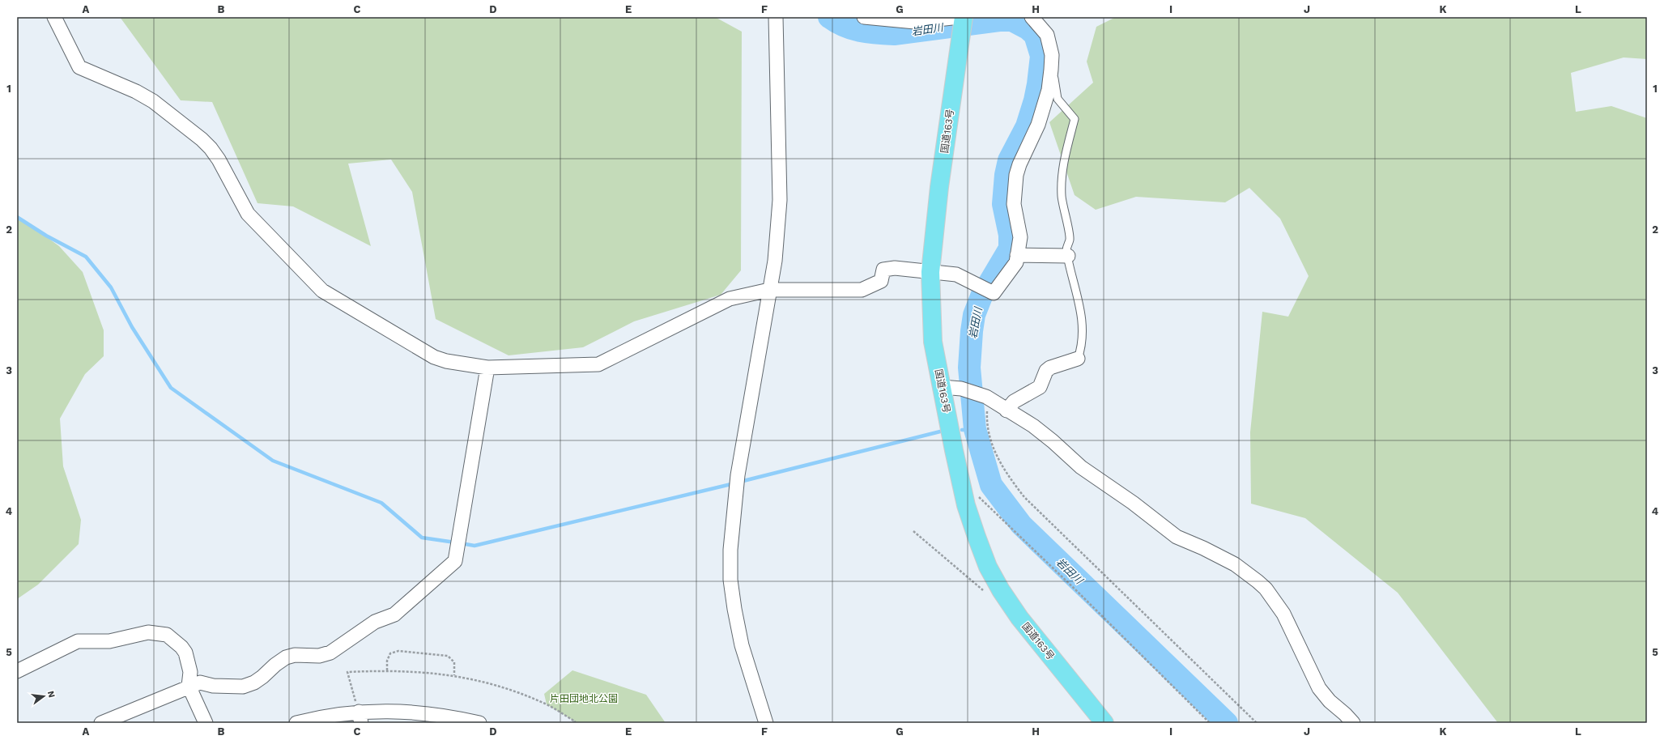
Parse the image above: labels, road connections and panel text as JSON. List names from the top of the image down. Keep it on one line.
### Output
{"streets":{"highway":["国道163号"]},"water":["岩田川"],"parks":["片田団地北公園"],"north":"right","grid":{"columns":["A","B","C","D","E","F","G","H","I","J","K","L"],"rows":["1","2","3","4","5"]}}
